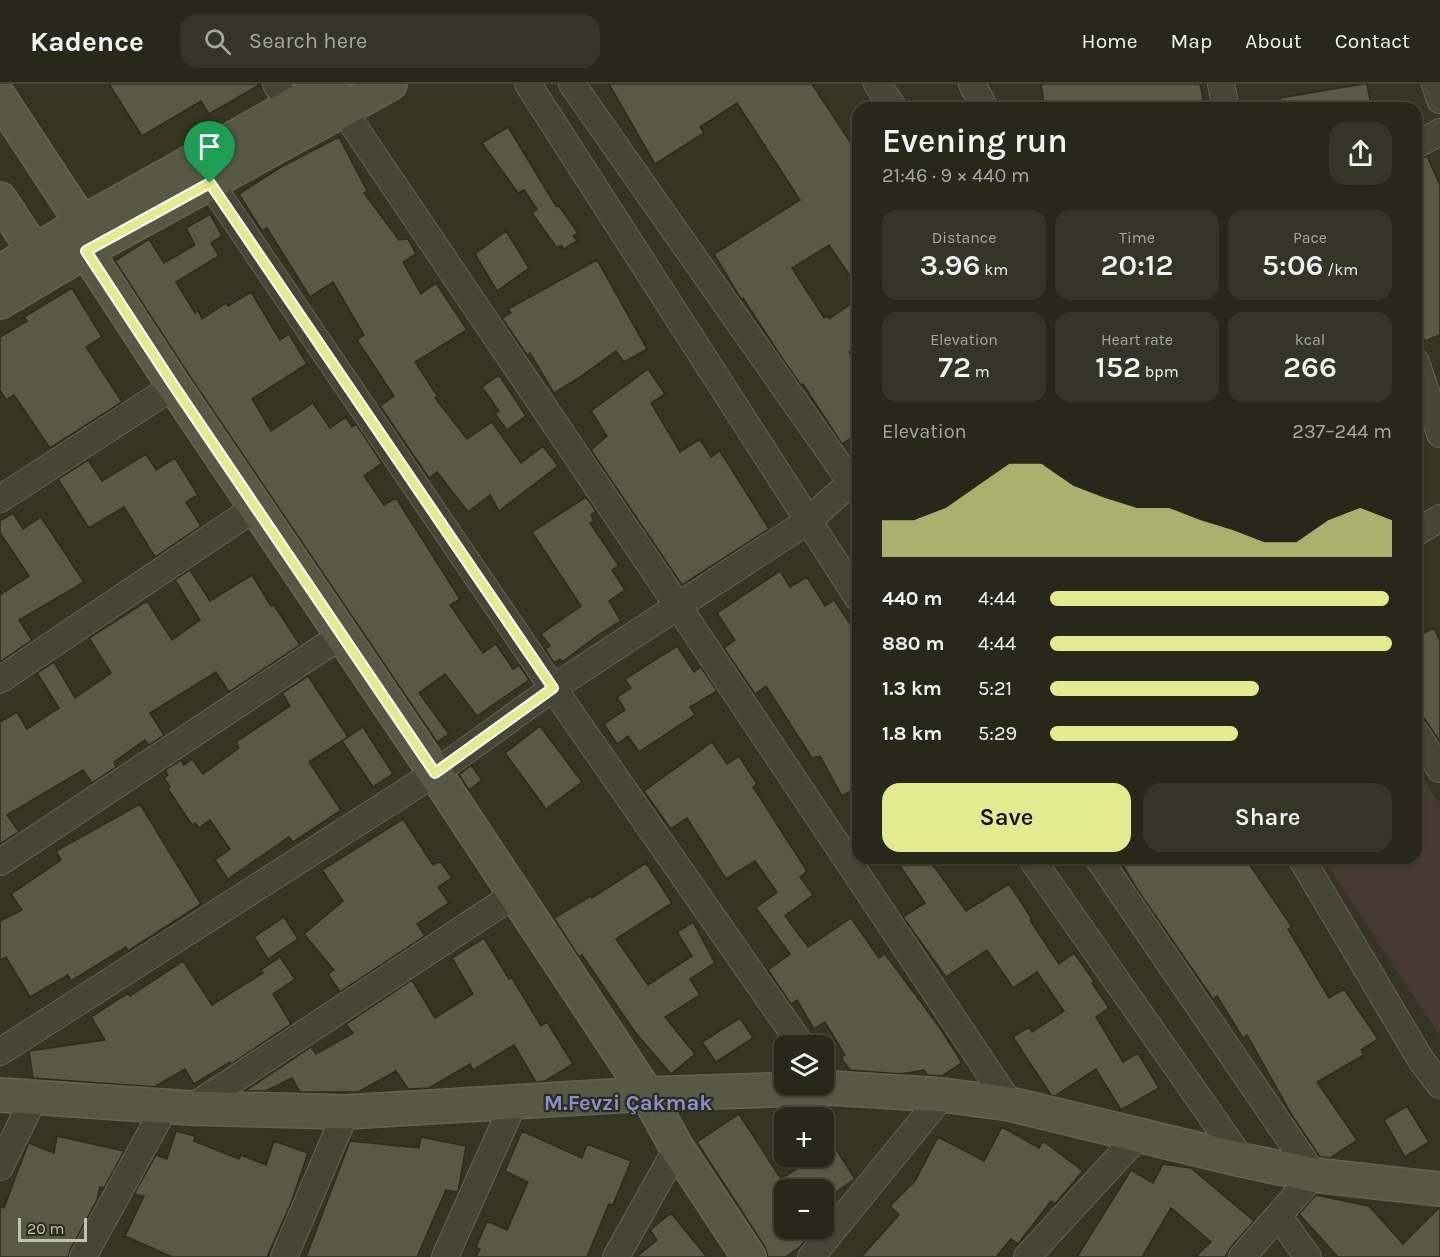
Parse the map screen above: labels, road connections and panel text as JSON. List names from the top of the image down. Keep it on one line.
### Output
{"districts":["M.Fevzi Çakmak"],"scale_bar":"20 m","page":{"header":"Kadence","search":"Search here","nav":["Home","Map","About","Contact"],"heading":["Evening run","21:46 · 9 × 440 m"],"stats":[["Distance","3.96 km"],["Time","20:12"],["Pace","5:06 /km"],["Elevation","72 m"],["Heart rate","152 bpm"],["kcal","266"]],"chart":["Elevation","237–244 m"],"list":[{"name":"440 m","note":"4:44"},{"name":"880 m","note":"4:44"},{"name":"1.3 km","note":"5:21"},{"name":"1.8 km","note":"5:29"}],"buttons":["Save","Share"],"map_buttons":["+","−"],"scale":"20 m"}}
